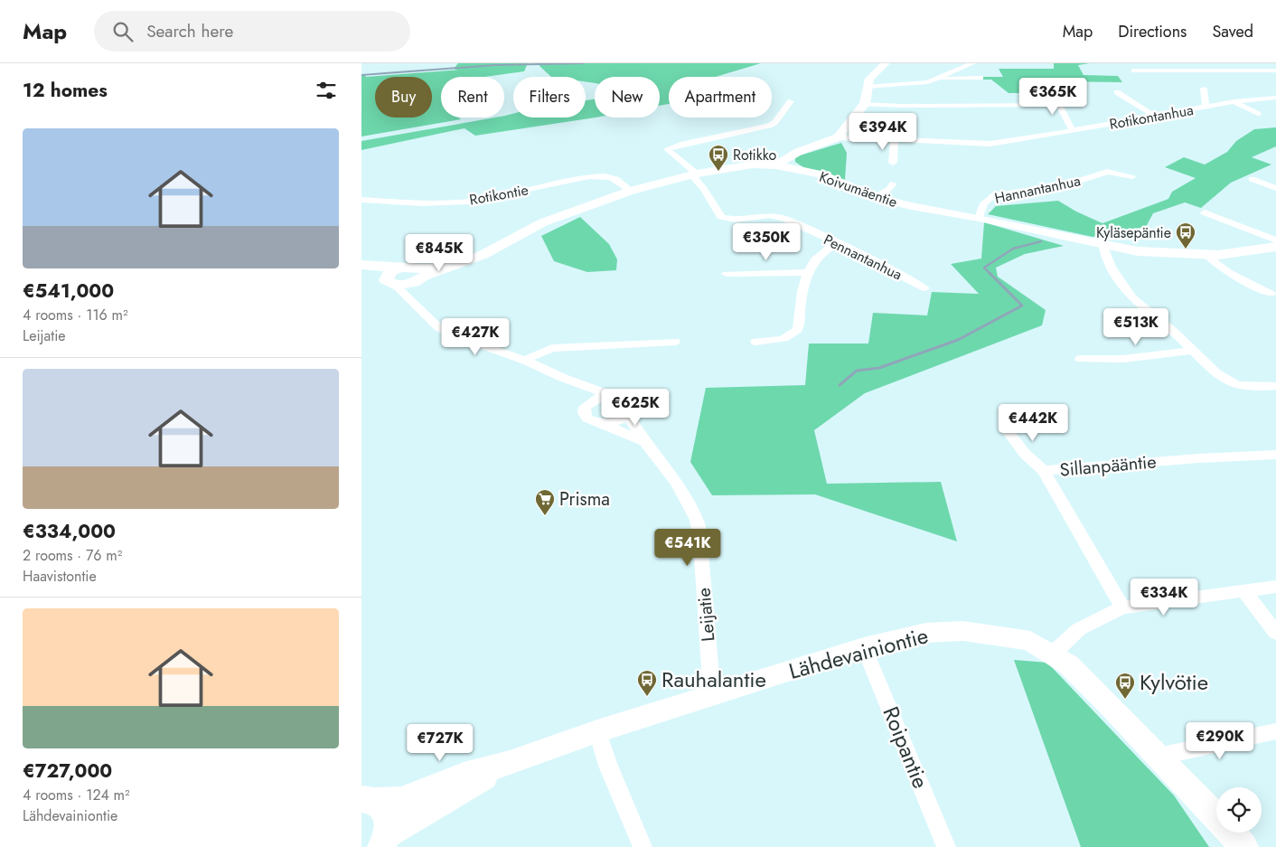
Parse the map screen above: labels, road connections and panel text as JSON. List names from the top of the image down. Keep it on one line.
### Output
{"streets":{"street":["Rotikontanhua","Koivumäentie","Hannantanhua","Rotikontie","Pennantanhua","Sillanpääntie","Leijatie","Lähdevainiontie","Roipantie"]},"crossings":[["Koivumäentie","Hannantanhua"],["Koivumäentie","Rotikontie"],["Koivumäentie","Pennantanhua"],["Koivumäentie","Leijatie"],["Leijatie","Lähdevainiontie"],["Lähdevainiontie","Roipantie"]],"places":{"bus stop":["Rotikko","Kyläsepäntie","Rauhalantie","Kylvötie"],"supermarket":["Prisma"]},"page":{"header":"Map","search":"Search here","nav":["Map","Directions","Saved"],"heading":"12 homes","chip":["Buy","Rent","Filters","New","Apartment"],"price":["€365K","€394K","€350K","€845K","€513K","€427K","€625K","€442K","€541K","€334K","€290K","€727K"],"list":[{"name":"€541,000","note":"4 rooms · 116 m² · Leijatie"},{"name":"€334,000","note":"2 rooms · 76 m² · Haavistontie"},{"name":"€727,000","note":"4 rooms · 124 m² · Lähdevainiontie"}]}}
